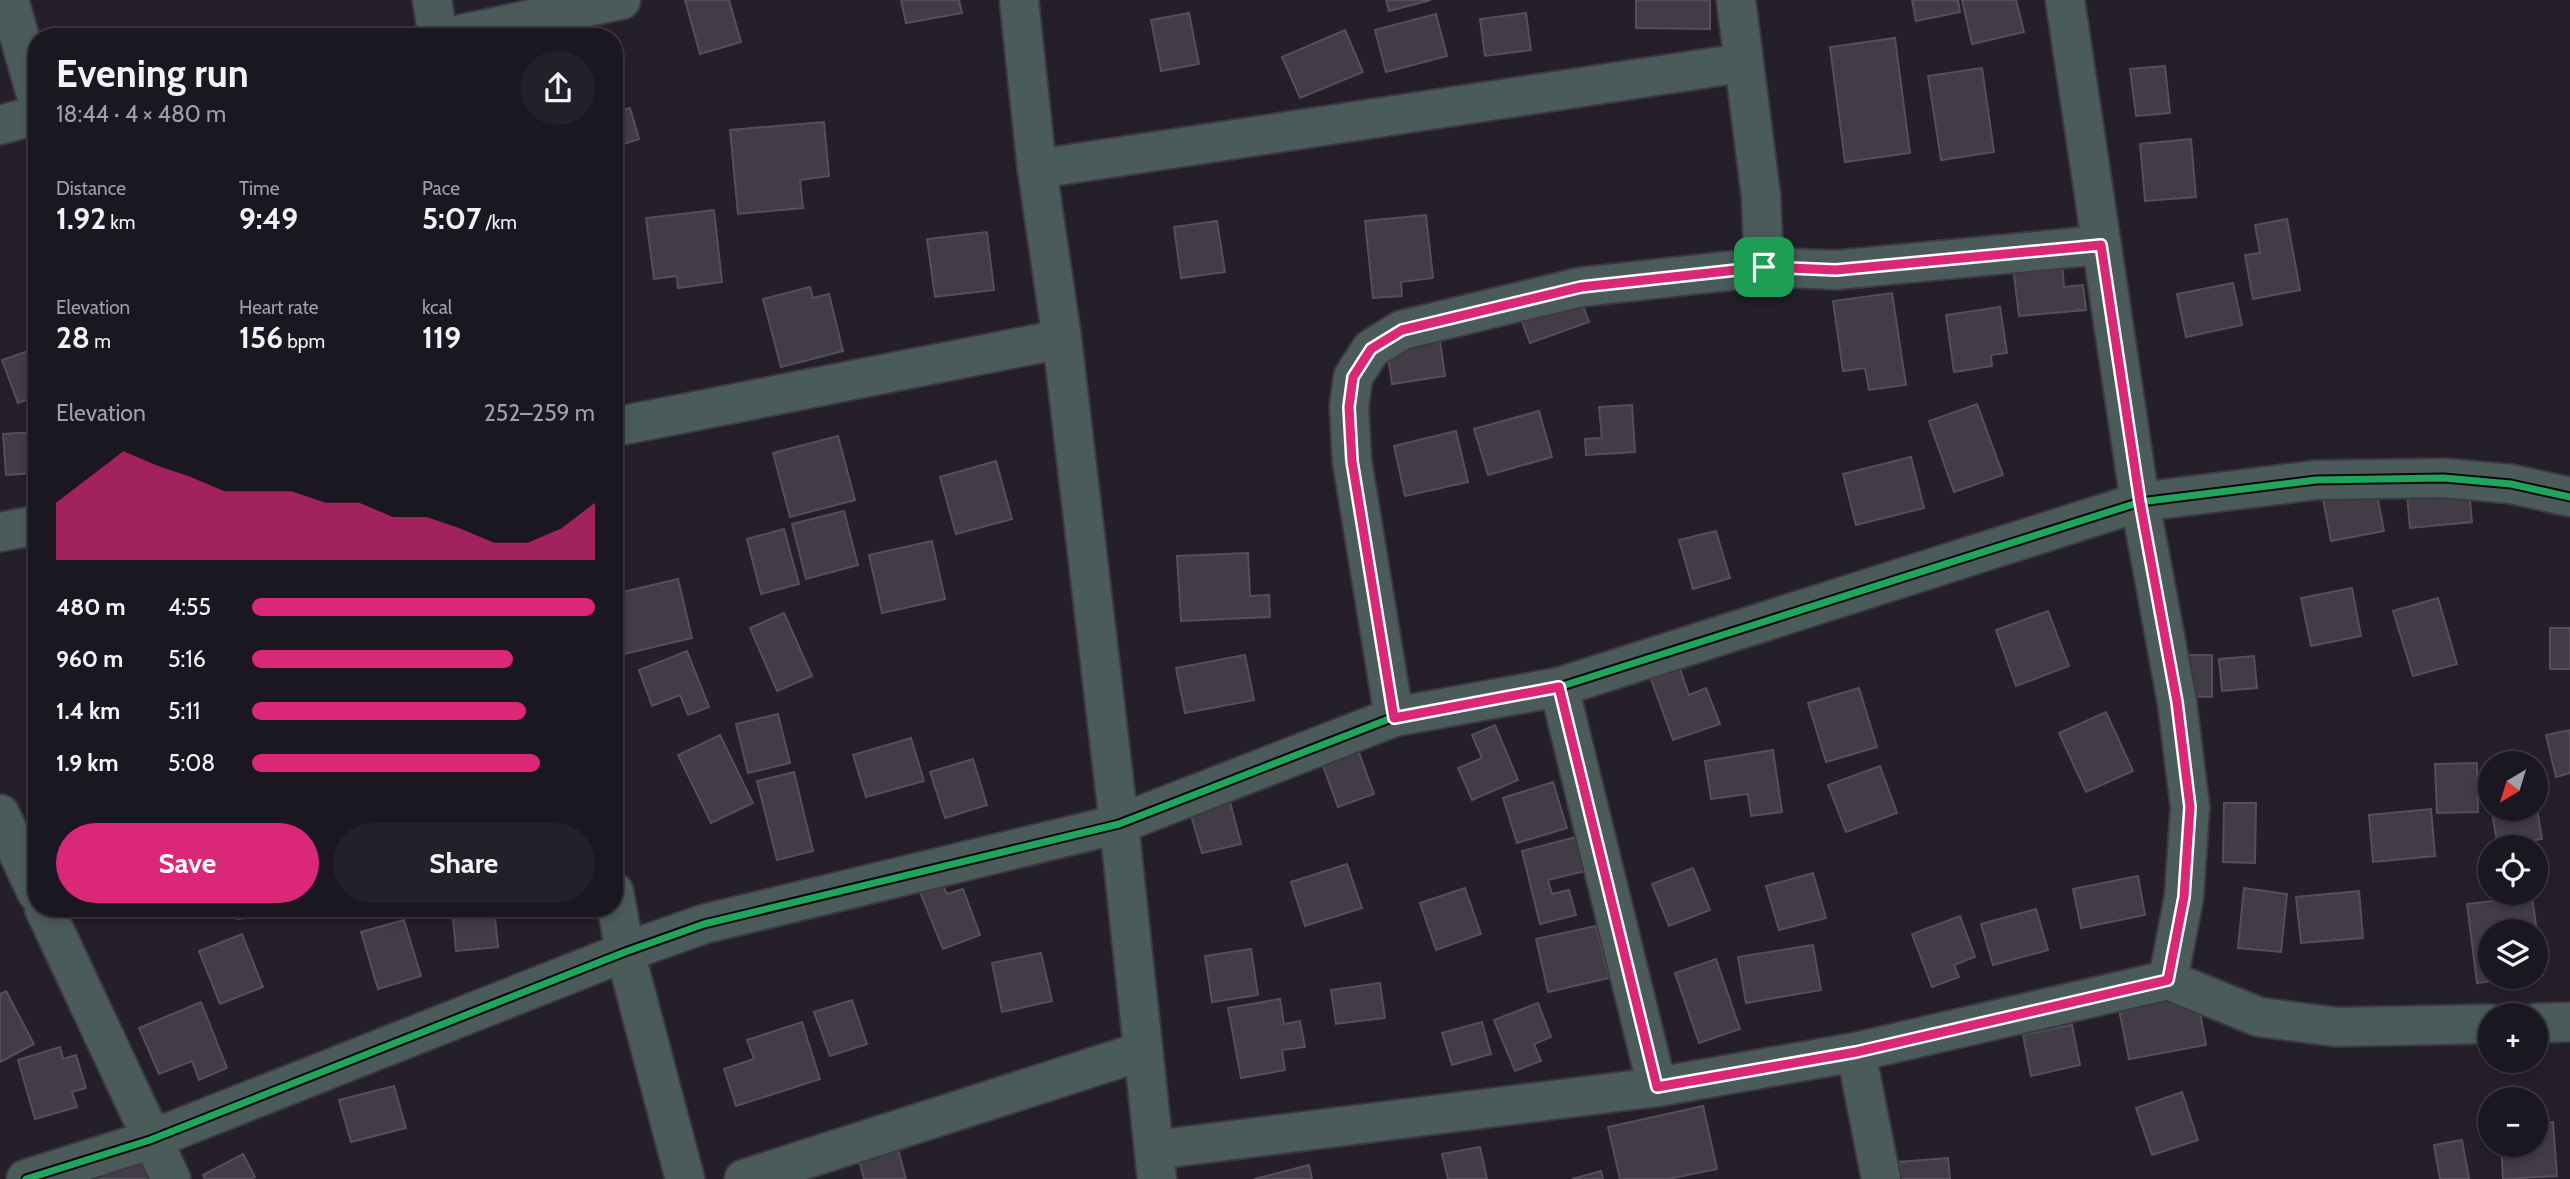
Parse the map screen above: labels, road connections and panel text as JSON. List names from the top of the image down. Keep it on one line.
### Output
{"north":"bottom left","page":{"heading":["Evening run","18:44 · 4 × 480 m"],"stats":[["Distance","1.92 km"],["Time","9:49"],["Pace","5:07 /km"],["Elevation","28 m"],["Heart rate","156 bpm"],["kcal","119"]],"chart":["Elevation","252–259 m"],"list":[{"name":"480 m","note":"4:55"},{"name":"960 m","note":"5:16"},{"name":"1.4 km","note":"5:11"},{"name":"1.9 km","note":"5:08"}],"map_buttons":["+","−"],"buttons":["Save","Share"]}}
